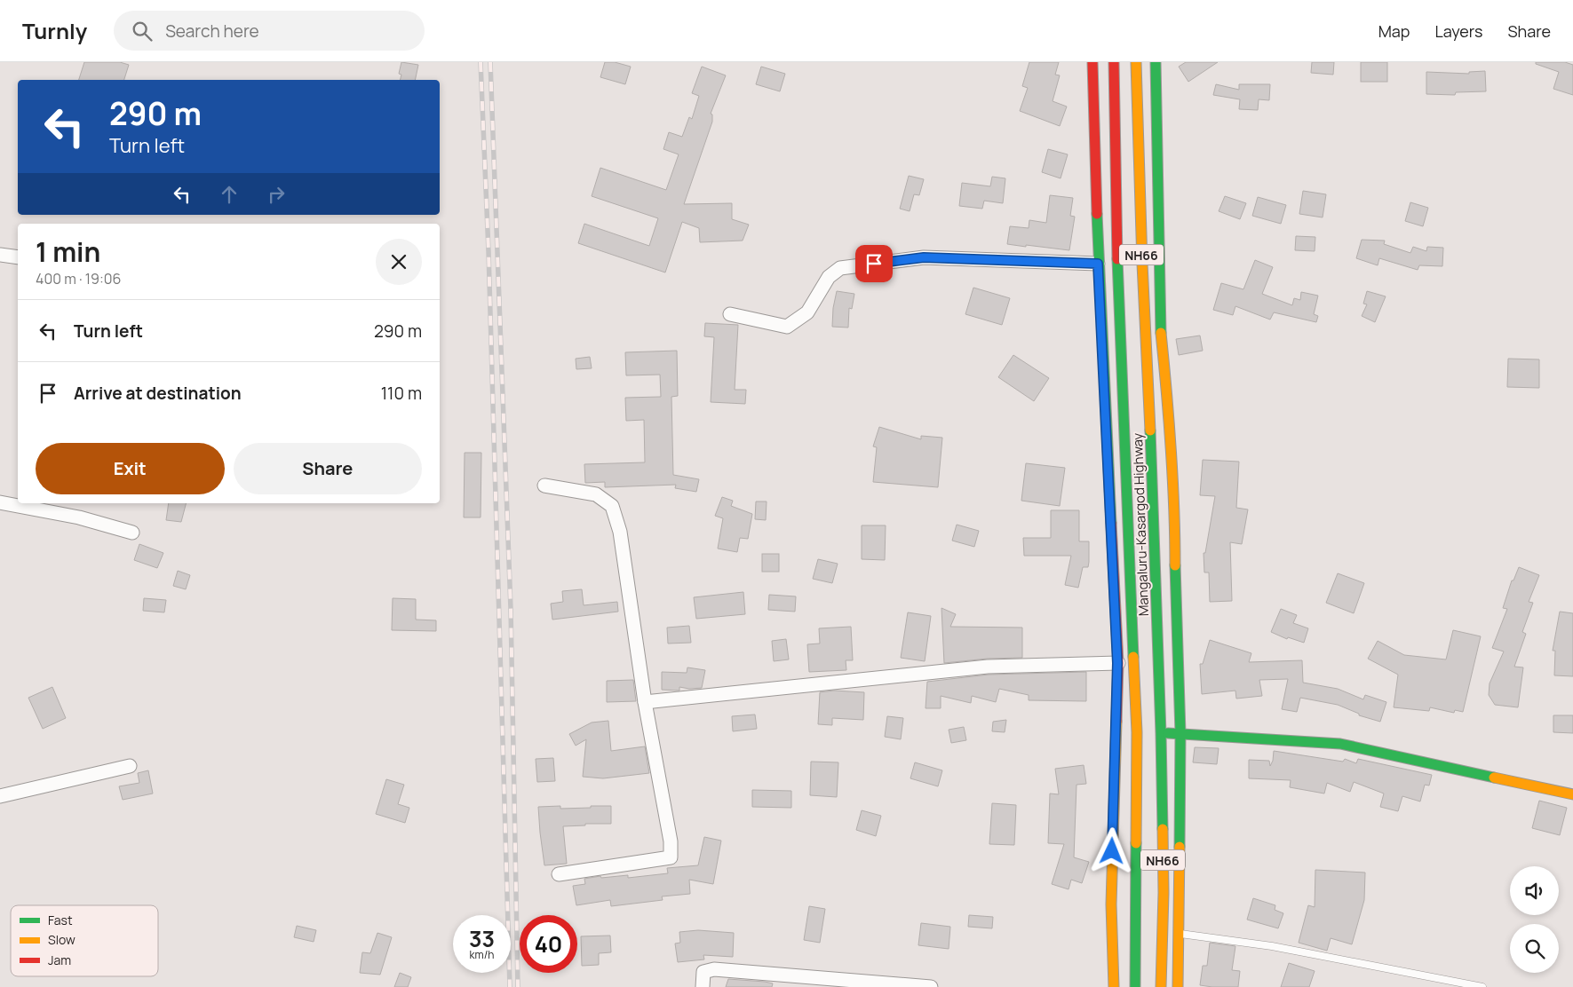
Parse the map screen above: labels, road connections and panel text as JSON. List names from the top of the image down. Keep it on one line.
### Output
{"streets":{"main road":["NH66","Mangaluru-Kasargod Highway"]},"legend":["Fast","Slow","Jam"],"page":{"header":"Turnly","search":"Search here","nav":["Map","Layers","Share"],"turn":["290 m","Turn left"],"heading":["1 min","400 m · 19:06"],"list":[{"name":"Turn left","value":"290 m"},{"name":"Arrive at destination","value":"110 m"}],"buttons":["Exit","Share"],"speed":"33 km/h","limit":"40"}}
